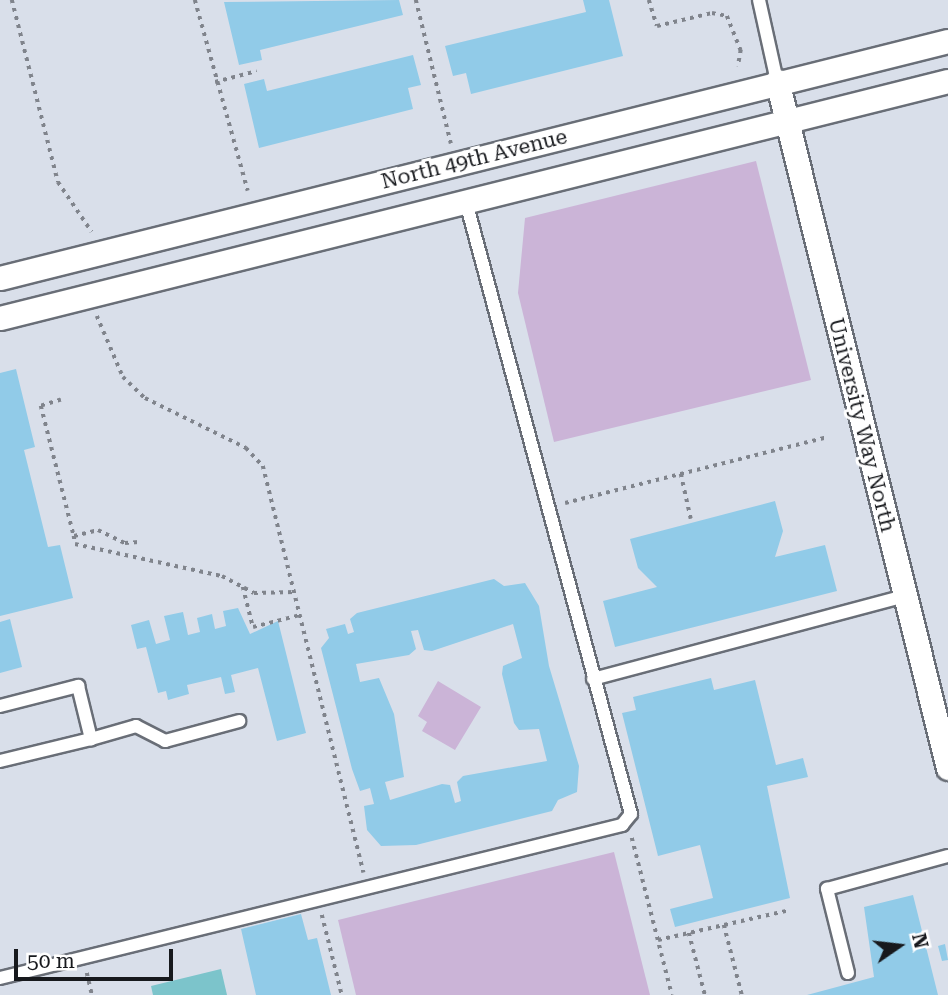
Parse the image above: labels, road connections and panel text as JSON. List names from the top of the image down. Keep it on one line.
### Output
{"streets":{"street":["North 49th Avenue","University Way North"]},"crossings":[["North 49th Avenue","University Way North"]],"scale_bar":"50 m","north":"right"}
